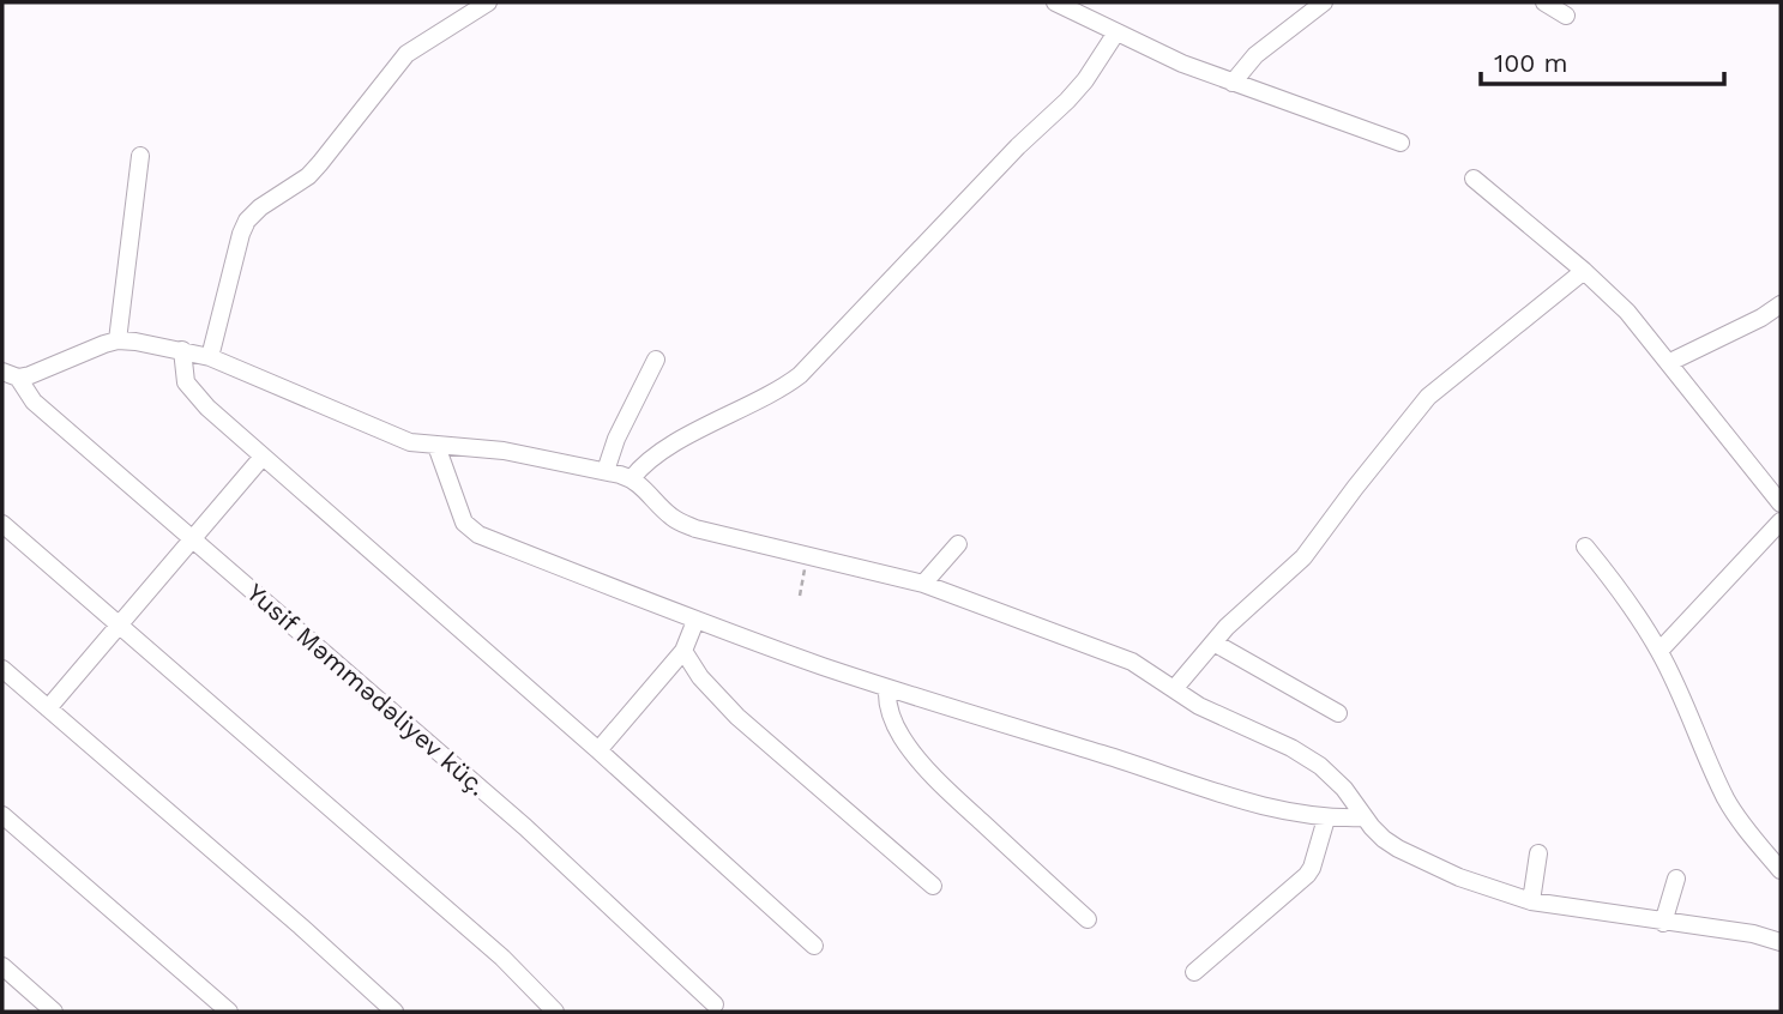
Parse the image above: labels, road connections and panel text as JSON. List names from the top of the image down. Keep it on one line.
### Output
{"streets":{"street":["Yusif Məmmədəliyev küç."]},"scale_bar":"100 m"}
